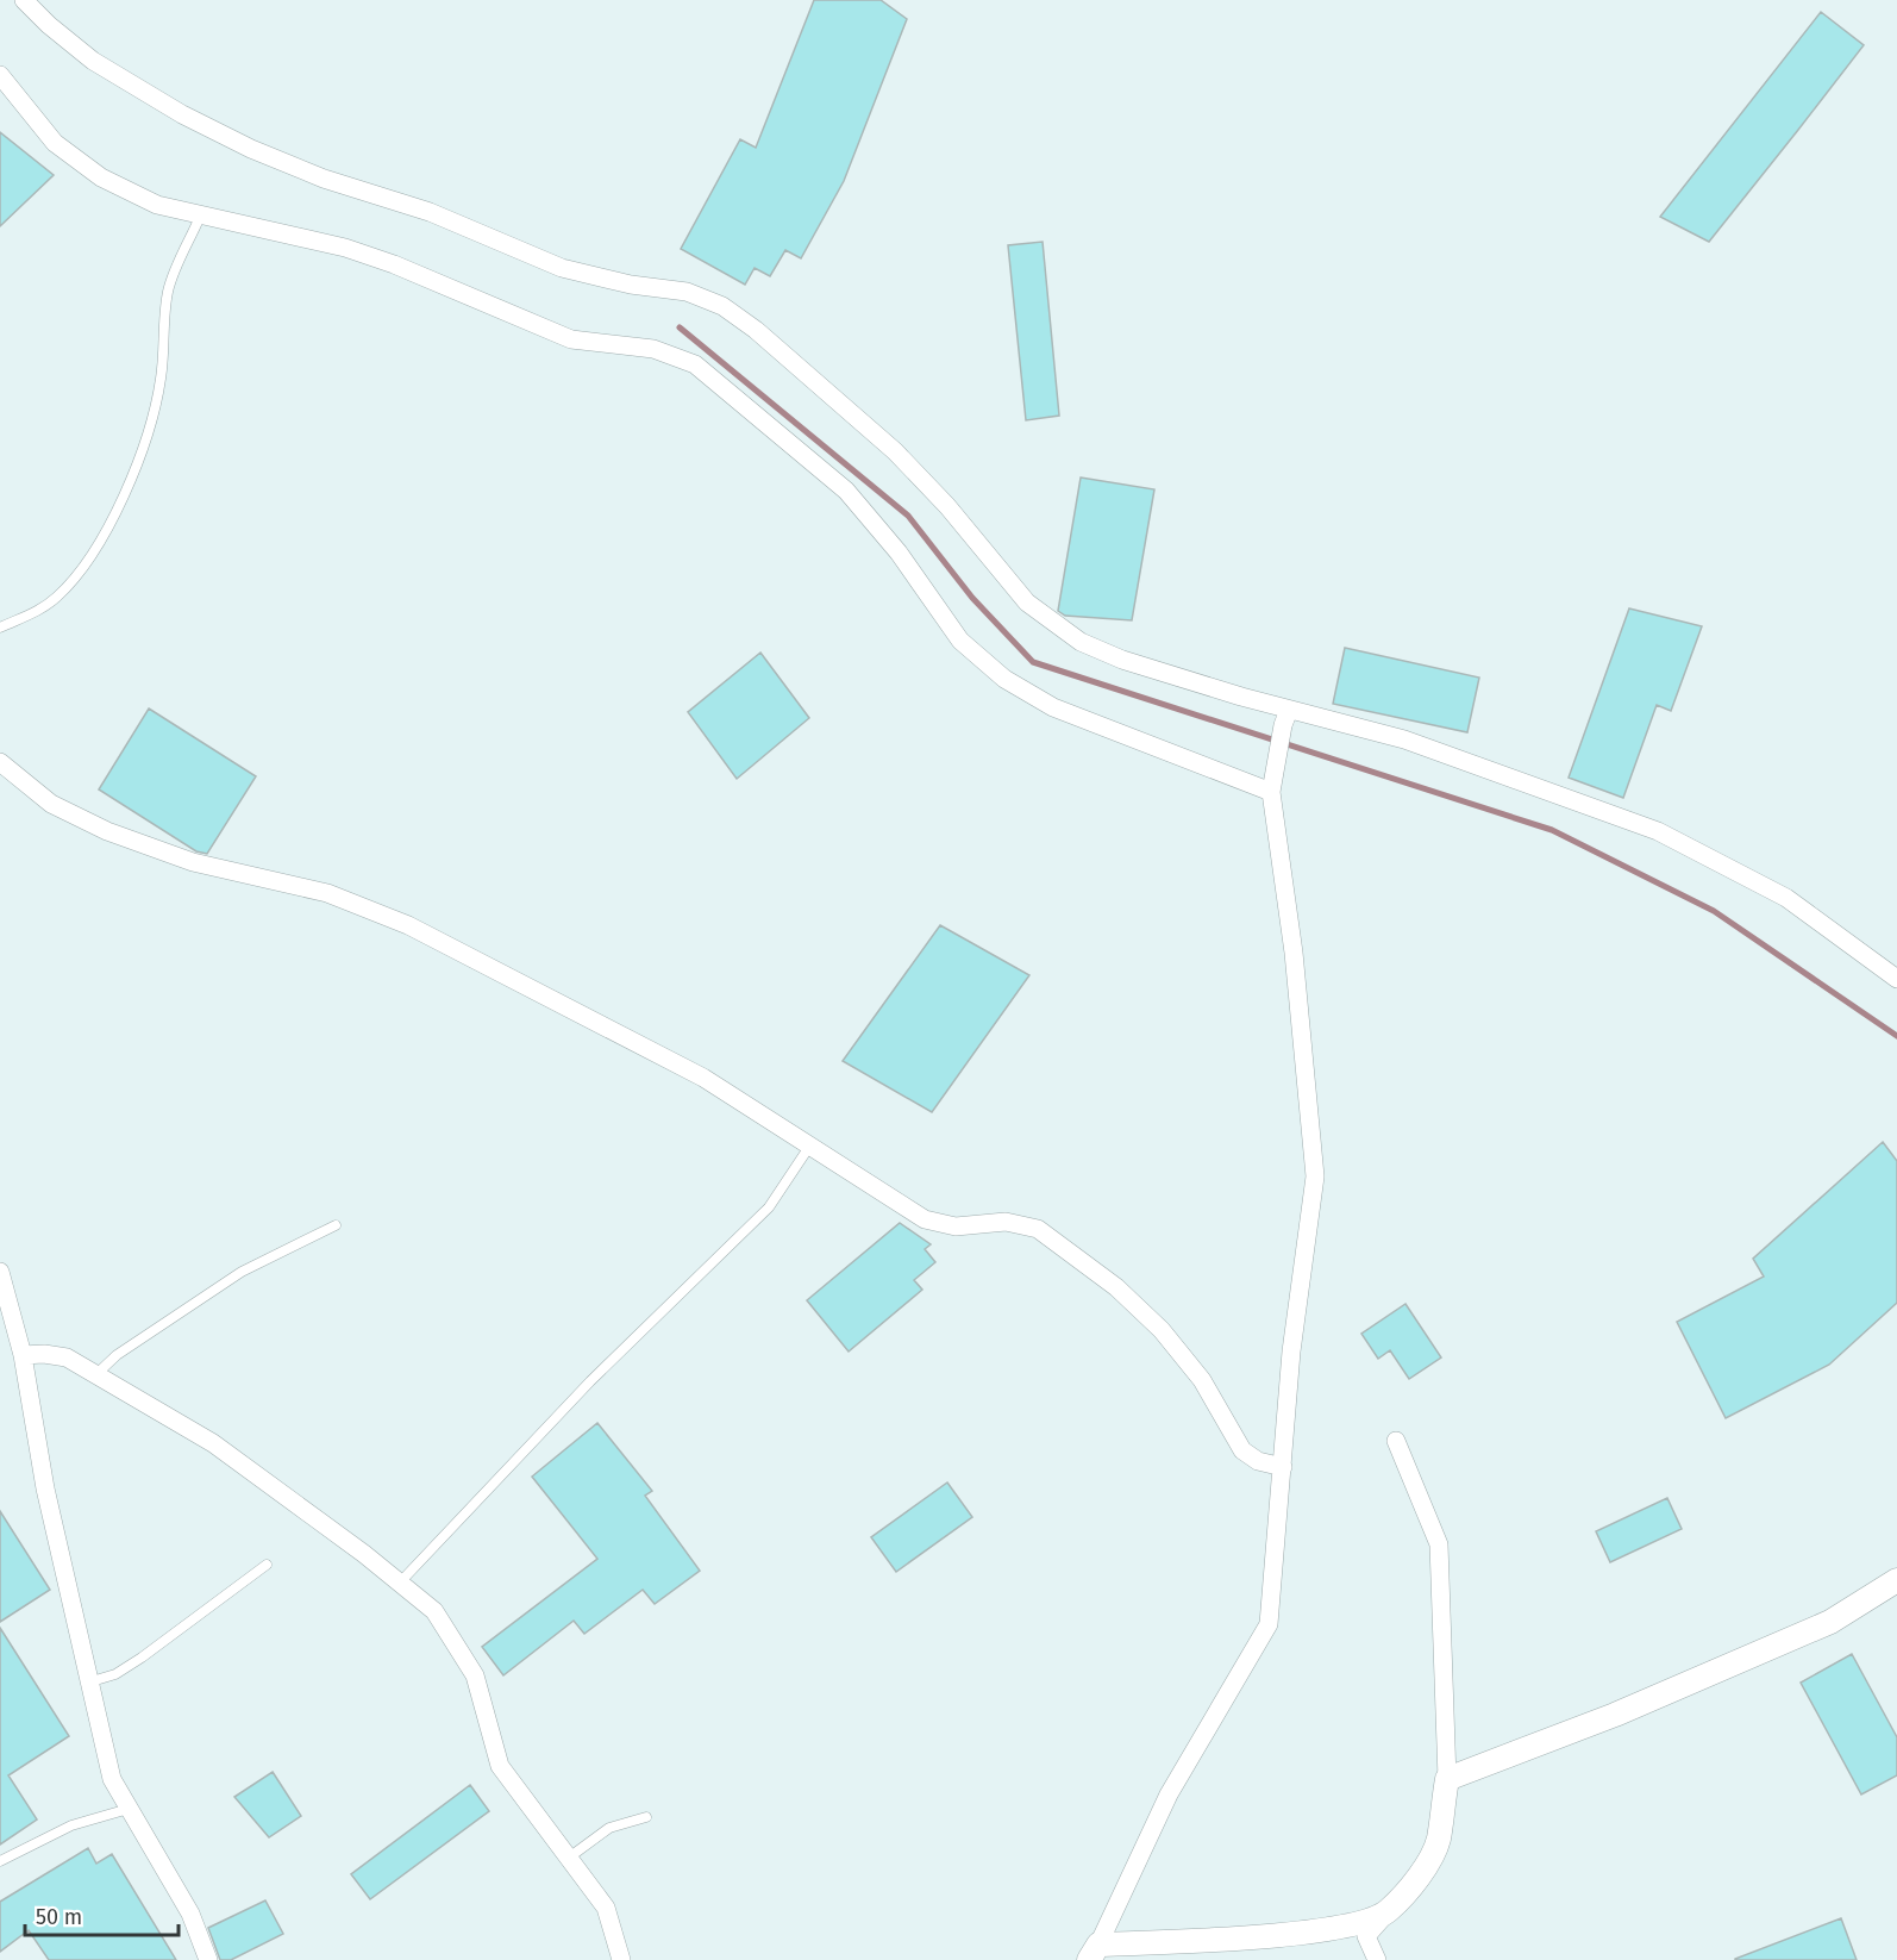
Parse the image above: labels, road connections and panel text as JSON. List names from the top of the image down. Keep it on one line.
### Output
{"scale_bar":"50 m"}
